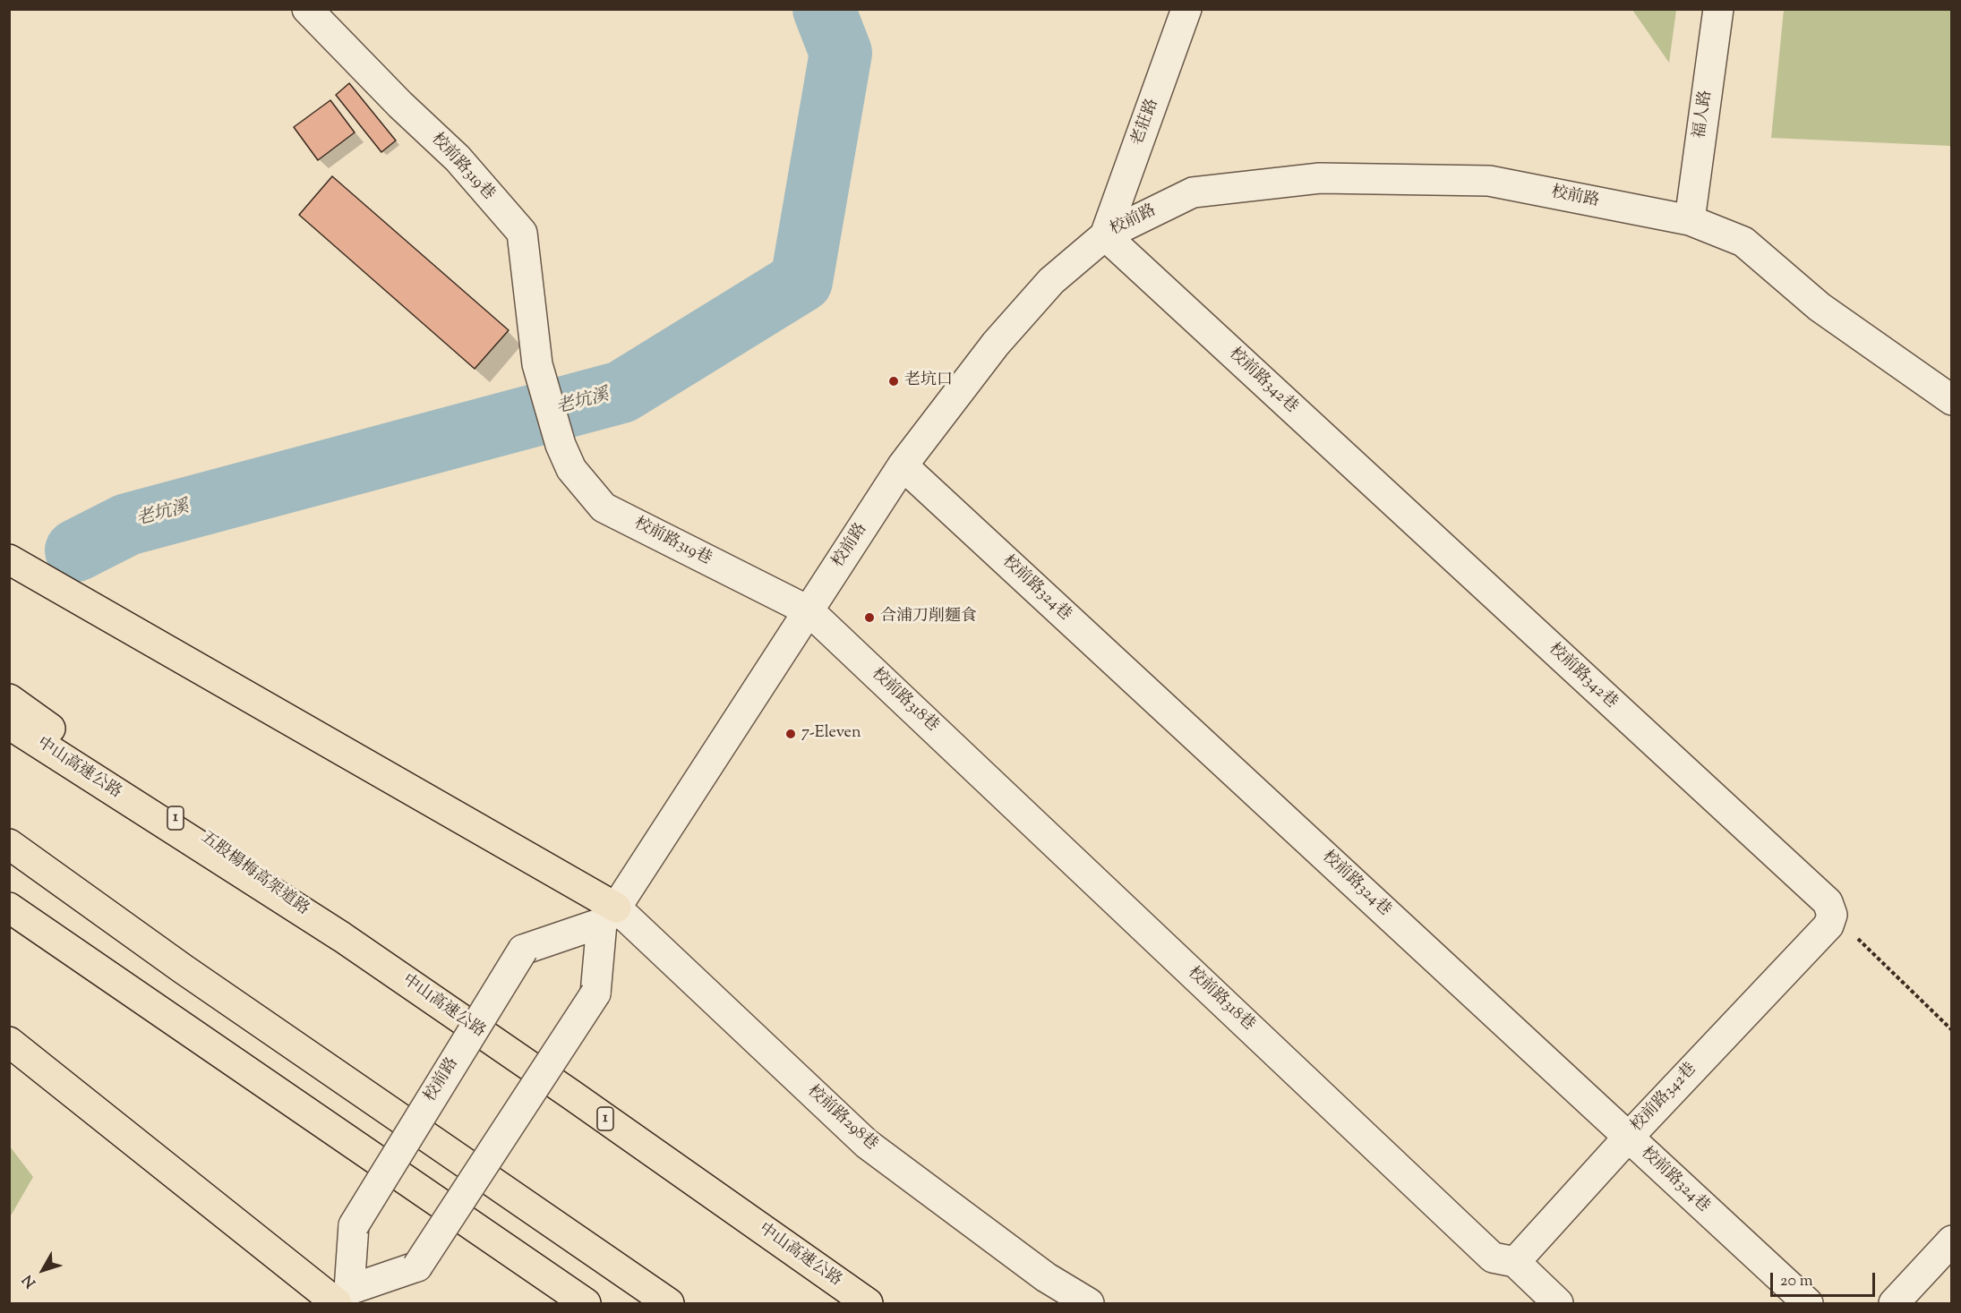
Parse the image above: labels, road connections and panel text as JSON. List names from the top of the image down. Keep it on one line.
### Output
{"streets":{"highway":["中山高速公路","1","五股楊梅高架道路"],"street":["福人路","老莊路","校前路319巷","校前路","校前路342巷","校前路324巷","校前路318巷","校前路298巷"]},"crossings":[["福人路","校前路"],["老莊路","校前路"],["老莊路","校前路342巷"],["校前路319巷","校前路"],["校前路319巷","校前路318巷"],["校前路","校前路342巷"],["校前路","校前路324巷"],["校前路","校前路318巷"],["校前路","校前路298巷"],["校前路342巷","校前路324巷"],["中山高速公路","五股楊梅高架道路"]],"water":["老坑溪"],"places":["老坑口","合浦刀削麵食","7-Eleven"],"scale_bar":"20 m","north":"bottom left"}
